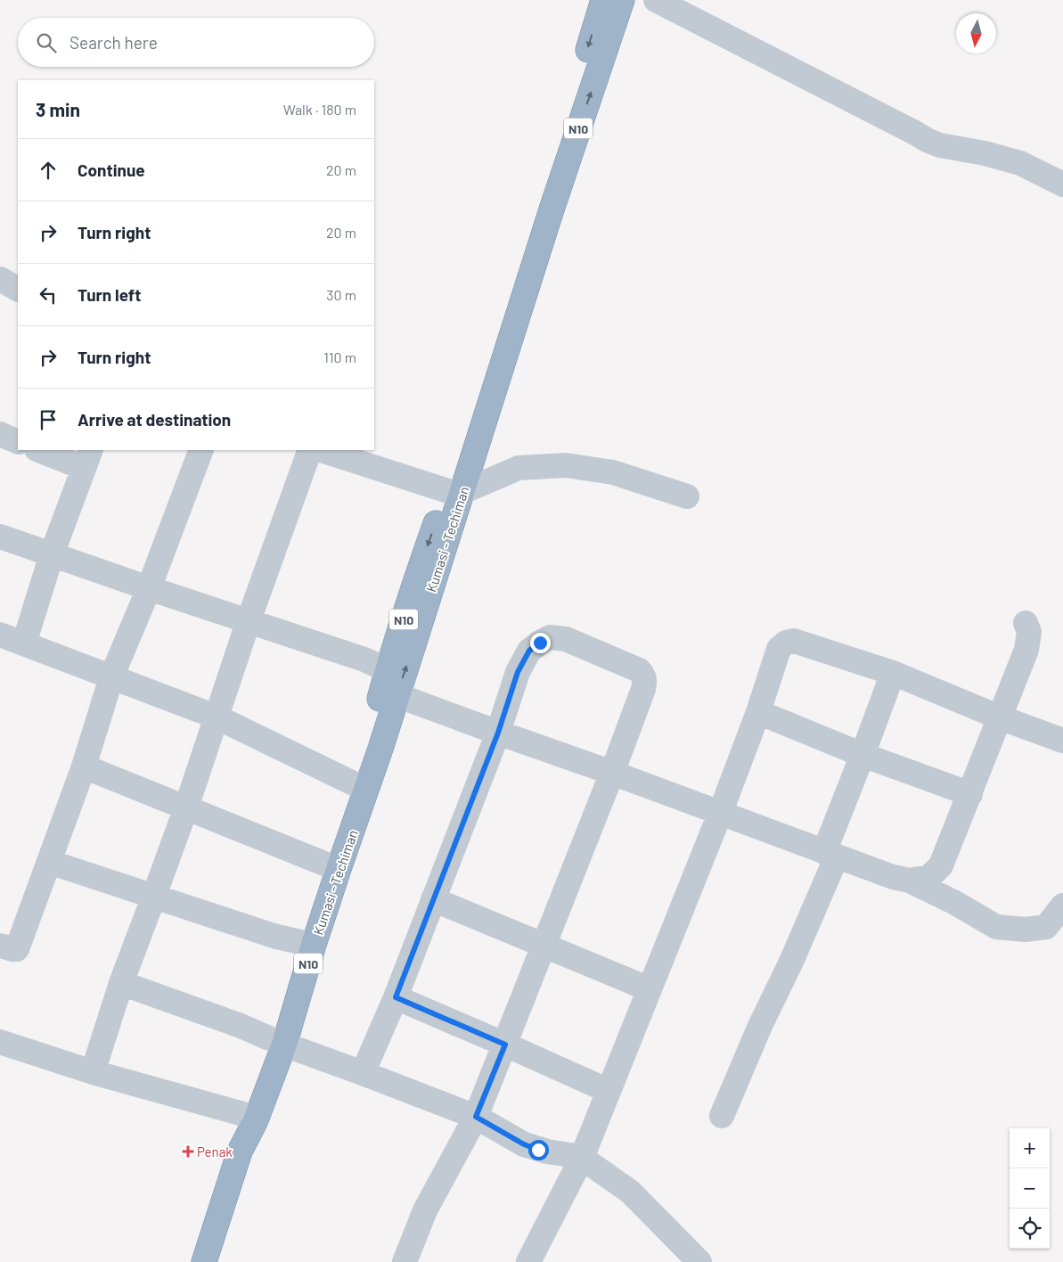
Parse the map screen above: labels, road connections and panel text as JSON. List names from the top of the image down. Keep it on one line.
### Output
{"streets":{"highway":["N10","Kumasi - Techiman"]},"places":{"health":["Penak"]},"north":"bottom","page":{"search":"Search here","heading":["3 min","Walk · 180 m"],"list":[["Continue","20 m"],["Turn right","20 m"],["Turn left","30 m"],["Turn right","110 m"],"Arrive at destination"],"map_buttons":["+","−"]}}
